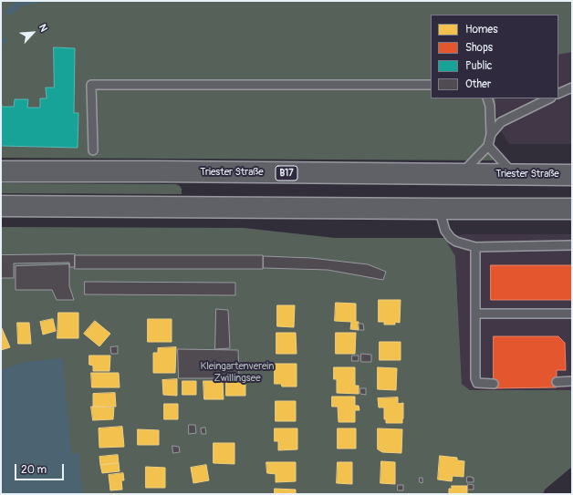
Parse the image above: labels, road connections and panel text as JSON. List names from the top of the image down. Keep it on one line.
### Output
{"streets":{"main road":["Triester Straße","B17"]},"parks":["Kleingartenverein Zwillingsee"],"legend":["Homes","Shops","Public","Other"],"scale_bar":"20 m","north":"top right"}
